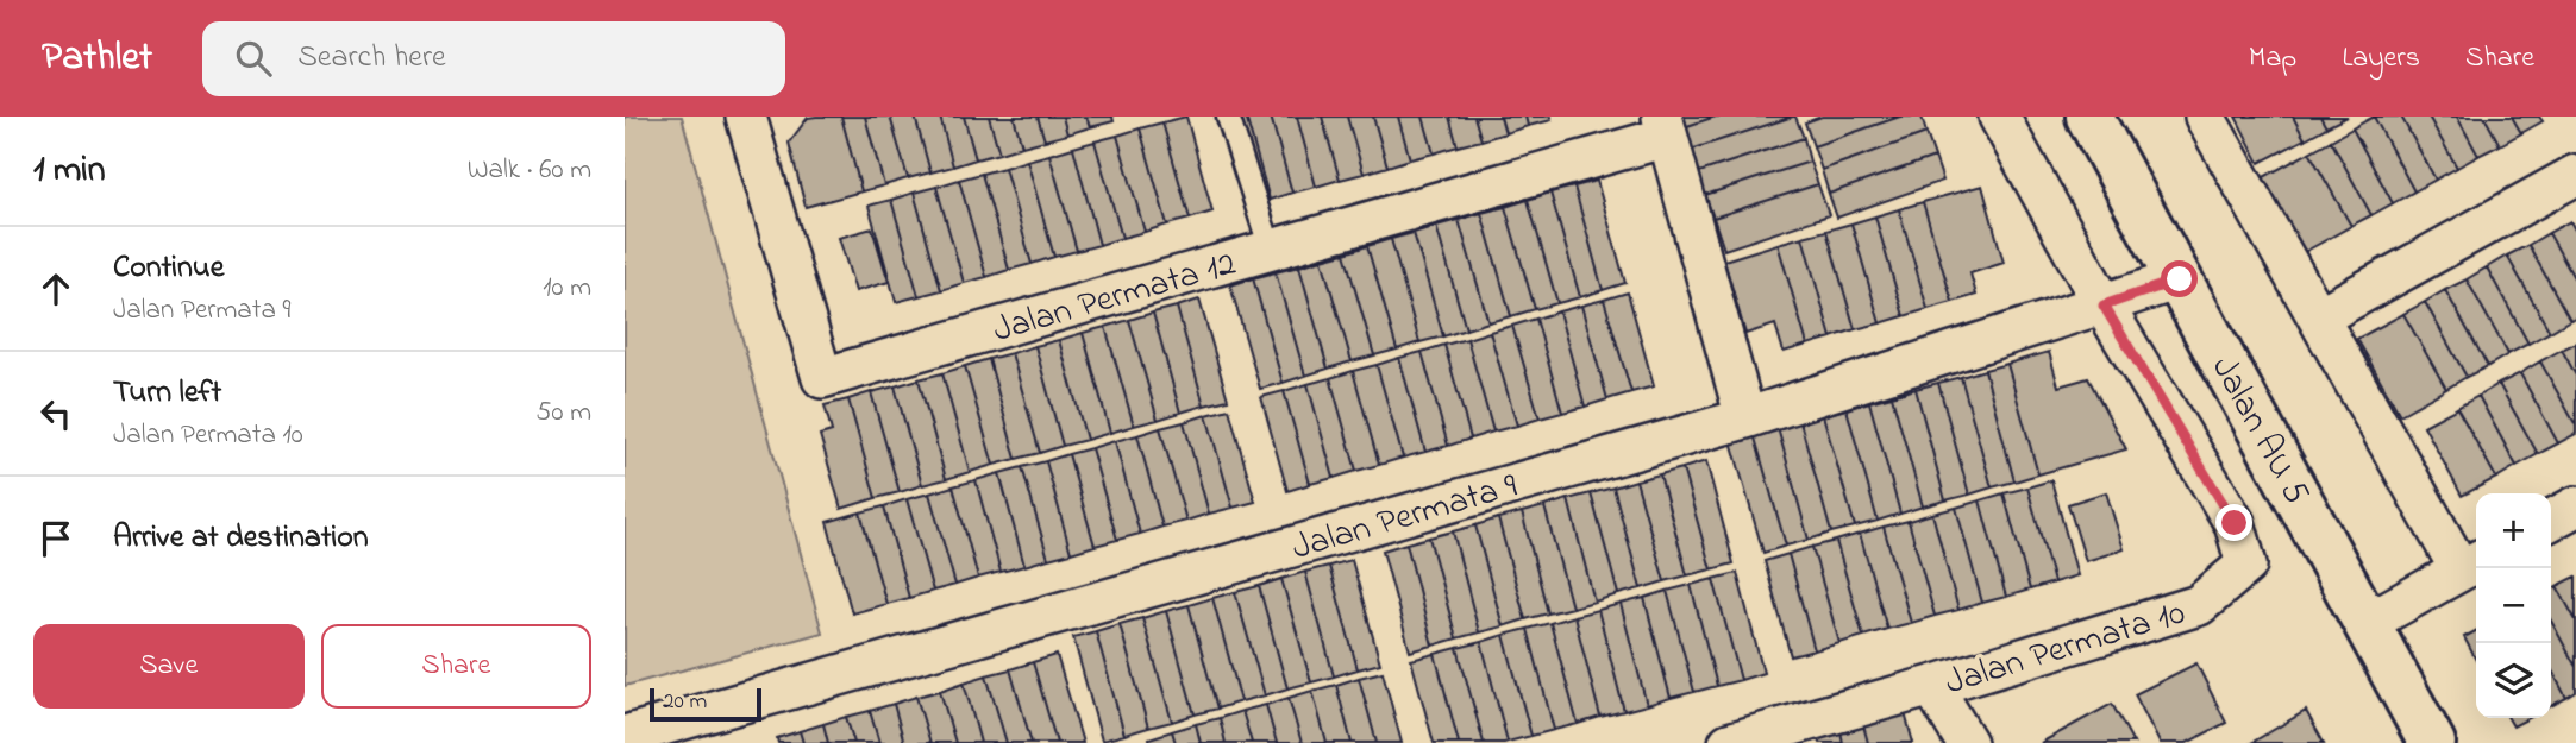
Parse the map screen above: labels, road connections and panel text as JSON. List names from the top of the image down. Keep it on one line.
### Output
{"streets":{"main road":["Jalan AU 5"],"street":["Jalan Permata 12","Jalan Permata 9","Jalan Permata 10"]},"crossings":[["Jalan AU 5","Jalan Permata 9"],["Jalan Permata 9","Jalan Permata 10"]],"scale_bar":"20 m","page":{"header":"Pathlet","search":"Search here","nav":["Map","Layers","Share"],"heading":["1 min","Walk · 60 m"],"list":[["Continue","Jalan Permata 9","10 m"],["Turn left","Jalan Permata 10","50 m"],"Arrive at destination"],"map_buttons":["+","−"],"buttons":["Save","Share"],"scale":"20 m"}}
